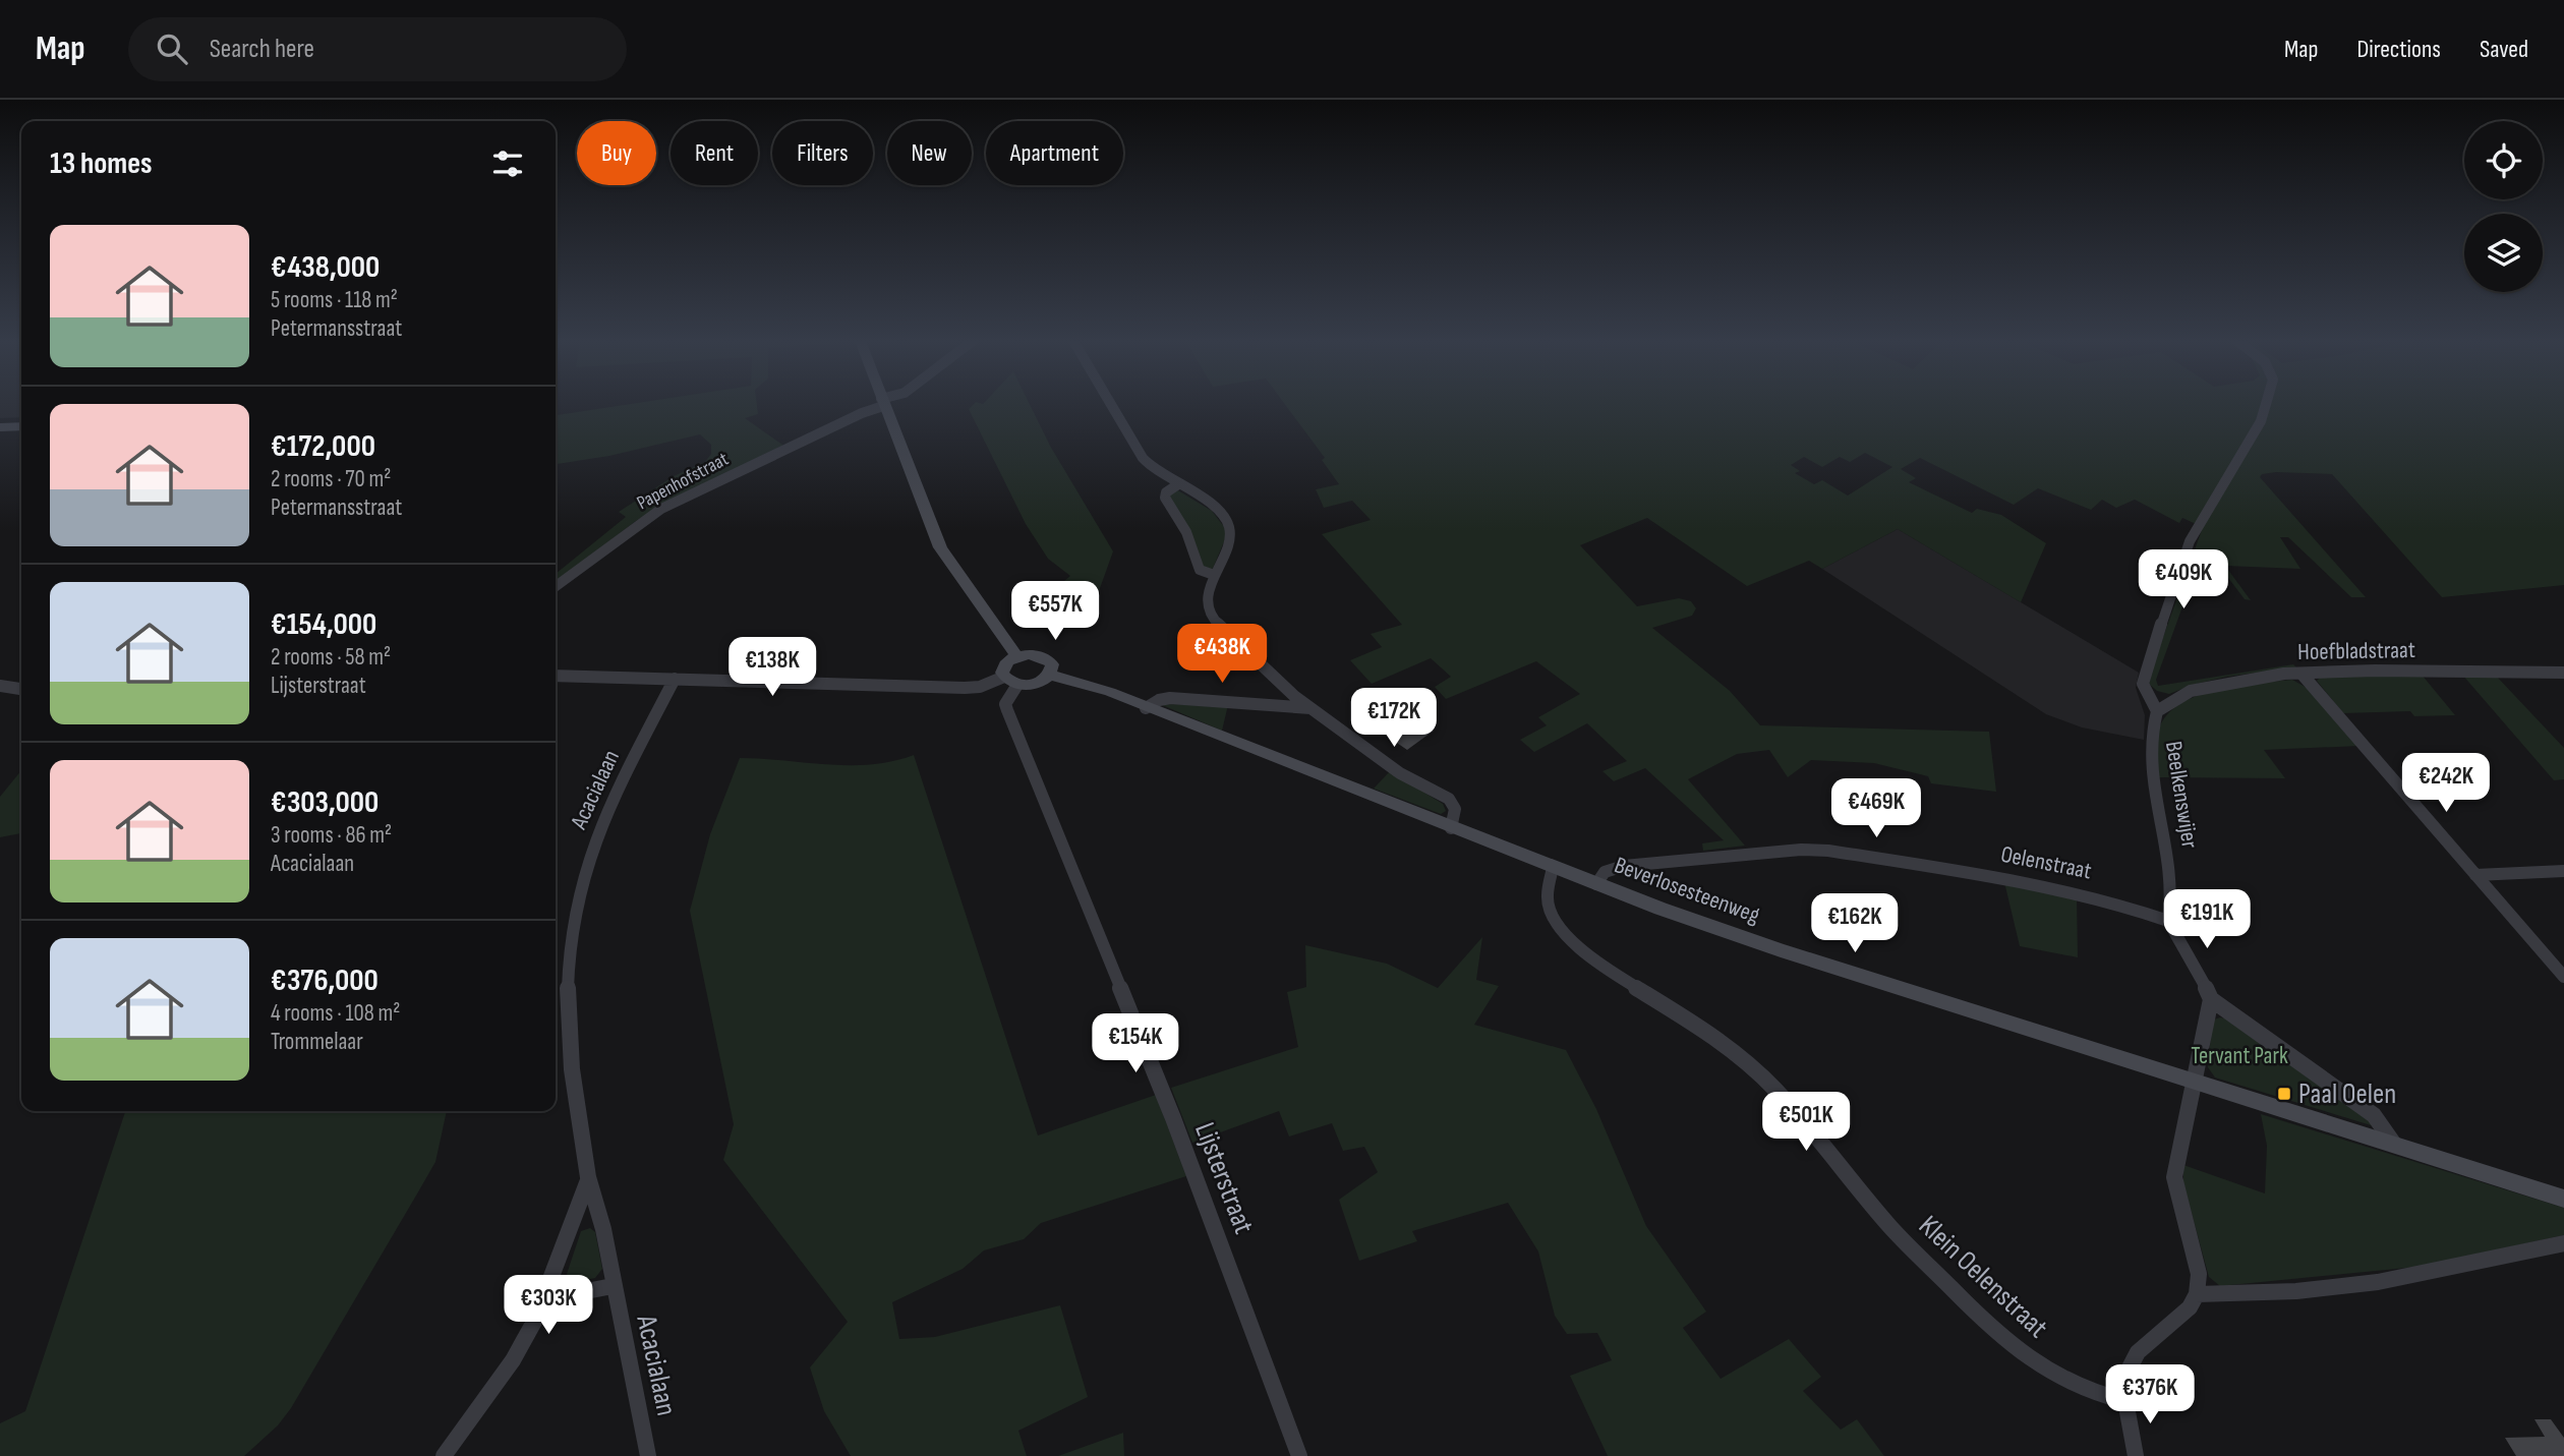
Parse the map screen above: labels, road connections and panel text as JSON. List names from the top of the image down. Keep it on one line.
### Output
{"streets":{"street":["Papenhofstraat","Hoefbladstraat","Acacialaan","Beelkenswijer","Oelenstraat","Beverlosesteenweg","Lijsterstraat","Klein Oelenstraat"]},"crossings":[["Hoefbladstraat","Beelkenswijer"],["Beelkenswijer","Oelenstraat"],["Oelenstraat","Beverlosesteenweg"],["Beverlosesteenweg","Klein Oelenstraat"]],"parks":["Tervant Park"],"places":{"transit":["Paal Oelen"]},"page":{"header":"Map","search":"Search here","nav":["Map","Directions","Saved"],"chip":["Buy","Rent","Filters","New","Apartment"],"heading":"13 homes","list":[{"name":"€438,000","note":"5 rooms · 118 m² · Petermansstraat"},{"name":"€172,000","note":"2 rooms · 70 m² · Petermansstraat"},{"name":"€154,000","note":"2 rooms · 58 m² · Lijsterstraat"},{"name":"€303,000","note":"3 rooms · 86 m² · Acacialaan"},{"name":"€376,000","note":"4 rooms · 108 m² · Trommelaar"}],"price":["€409K","€557K","€438K","€138K","€172K","€242K","€469K","€191K","€162K","€154K","€501K","€303K","€376K"]}}
